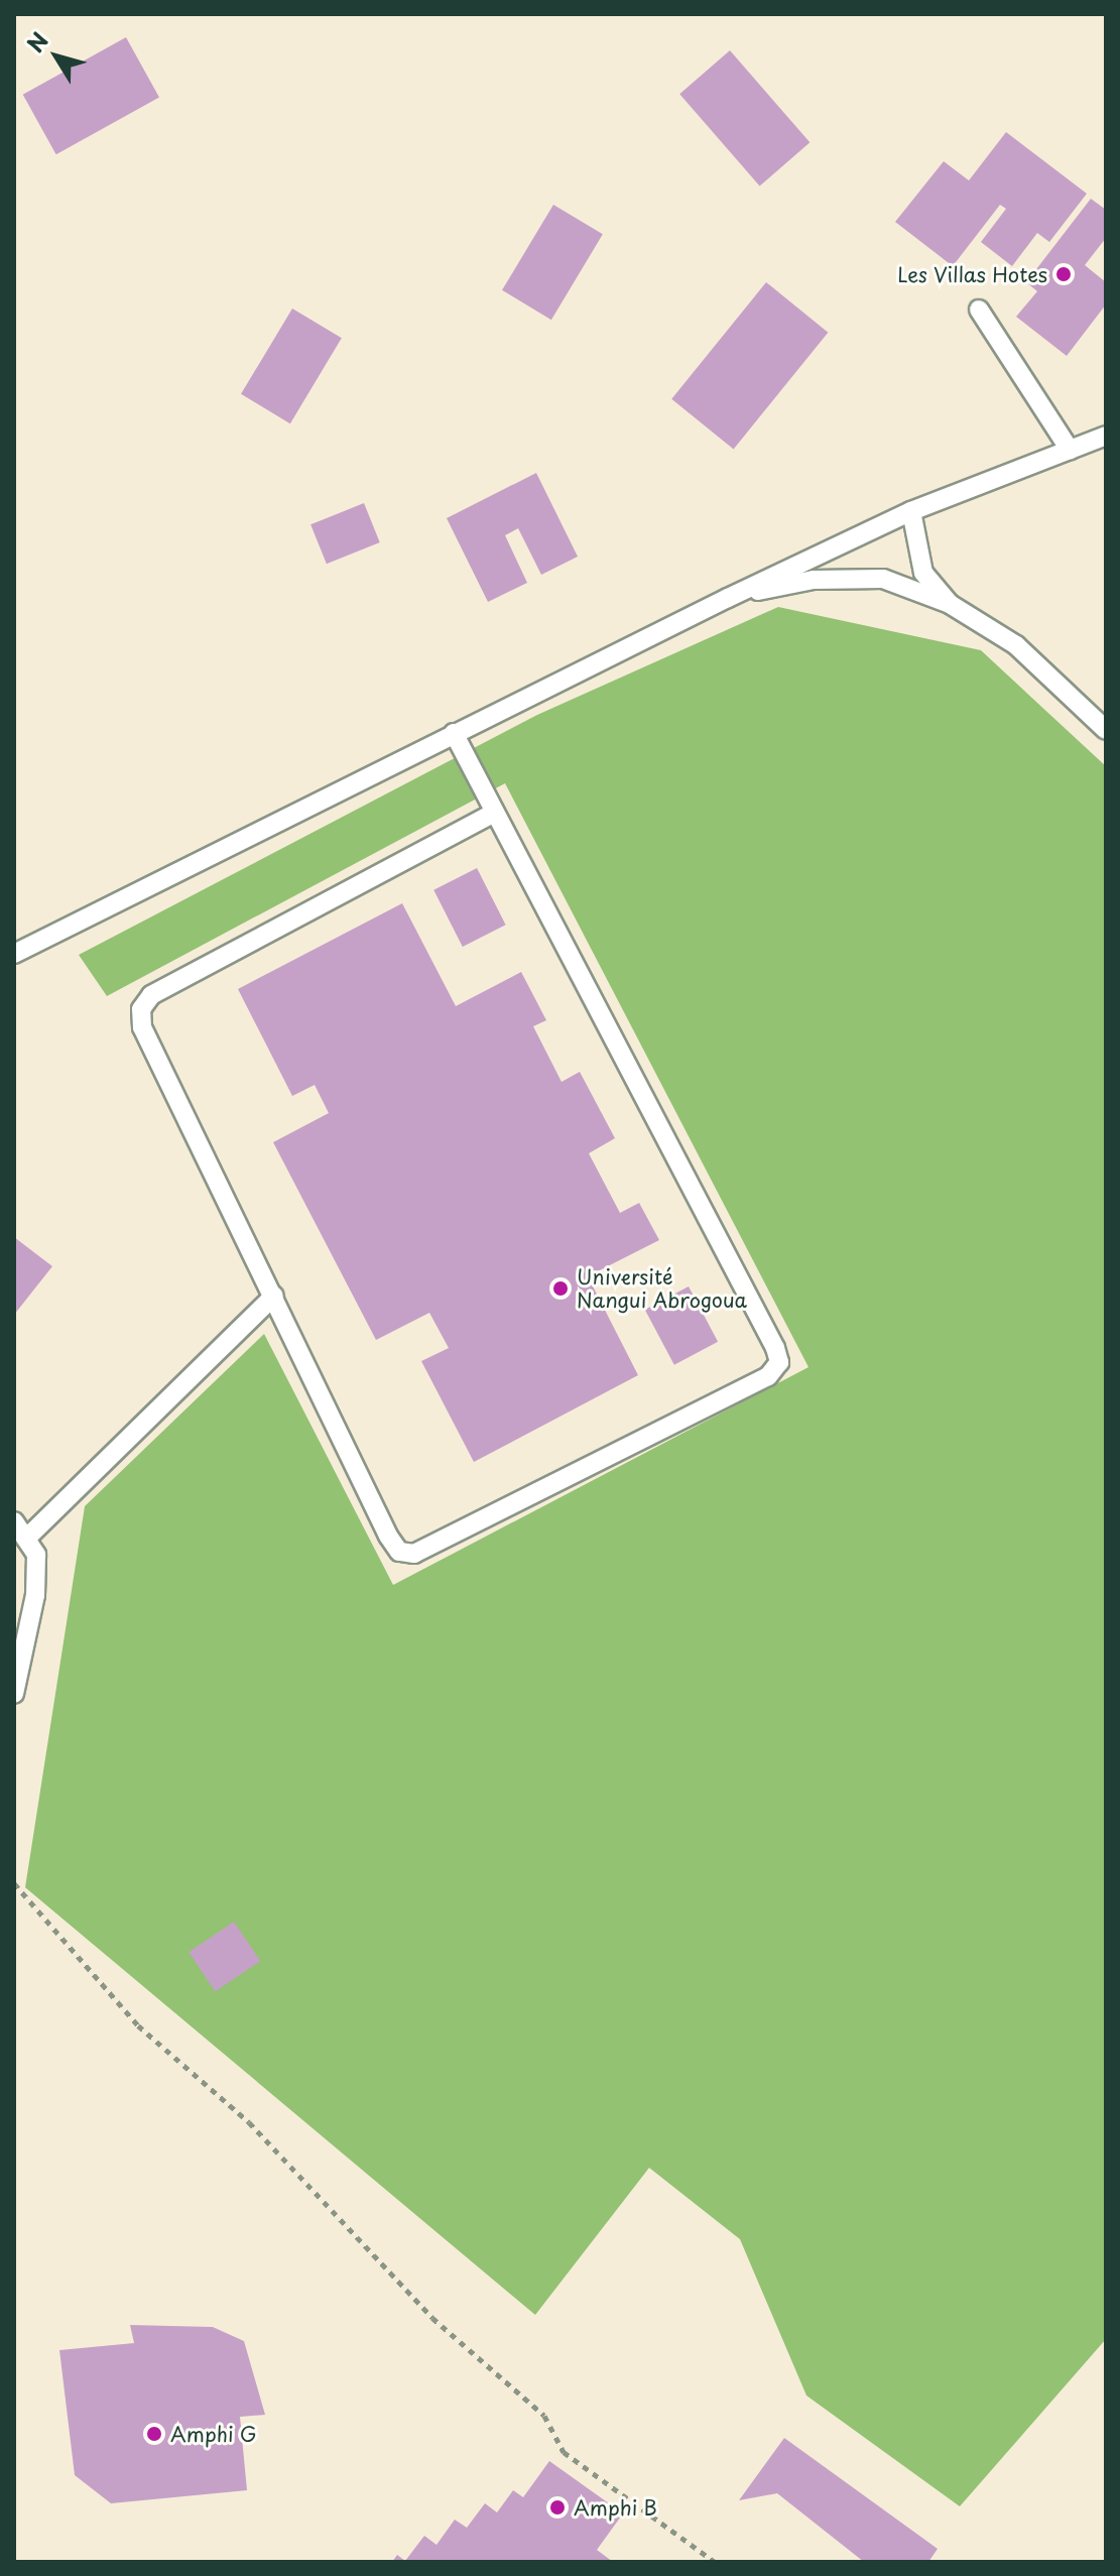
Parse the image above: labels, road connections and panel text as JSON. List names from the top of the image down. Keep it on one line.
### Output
{"places":["Les Villas Hotes","Université Nangui Abrogoua","Amphi G","Amphi B"],"north":"top left"}
